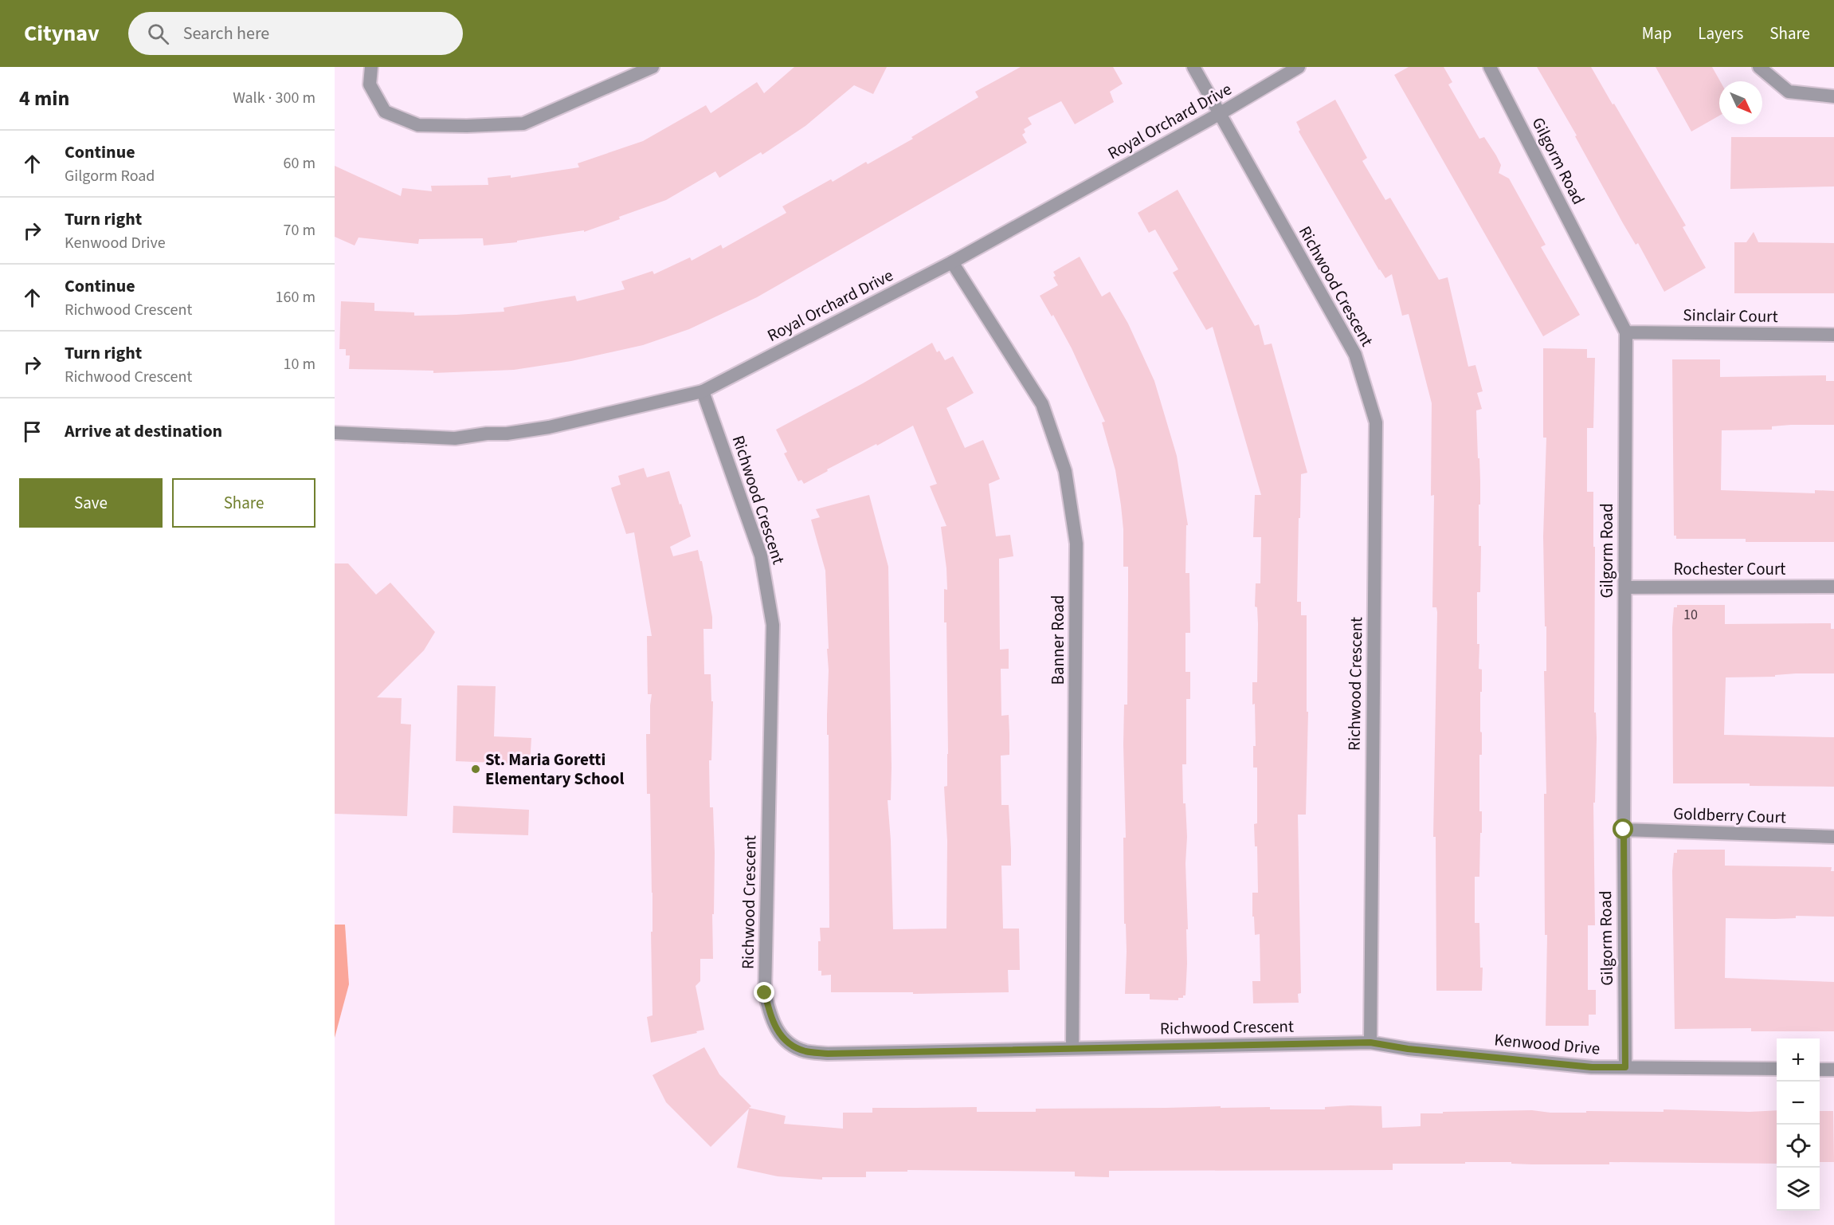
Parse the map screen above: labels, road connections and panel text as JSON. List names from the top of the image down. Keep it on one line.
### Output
{"streets":{"street":["Royal Orchard Drive","Gilgorm Road","Richwood Crescent","Sinclair Court","Rochester Court","Banner Road","Goldberry Court","Kenwood Drive"]},"crossings":[["Royal Orchard Drive","Richwood Crescent"],["Royal Orchard Drive","Banner Road"],["Gilgorm Road","Sinclair Court"],["Gilgorm Road","Rochester Court"],["Gilgorm Road","Goldberry Court"],["Gilgorm Road","Kenwood Drive"],["Richwood Crescent","Banner Road"],["Richwood Crescent","Kenwood Drive"]],"places":["St. Maria Goretti Elementary School"],"house_numbers":["10"],"north":"bottom right","page":{"header":"Citynav","search":"Search here","nav":["Map","Layers","Share"],"heading":["4 min","Walk · 300 m"],"list":[["Continue","Gilgorm Road","60 m"],["Turn right","Kenwood Drive","70 m"],["Continue","Richwood Crescent","160 m"],["Turn right","Richwood Crescent","10 m"],"Arrive at destination"],"buttons":["Save","Share"],"map_buttons":["+","−"]}}
